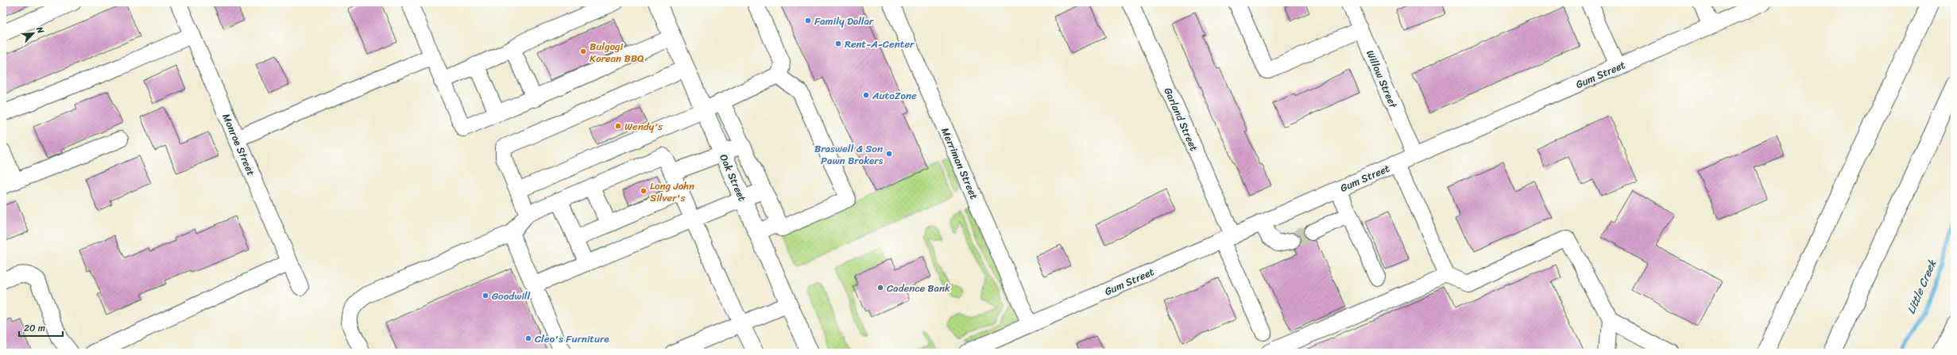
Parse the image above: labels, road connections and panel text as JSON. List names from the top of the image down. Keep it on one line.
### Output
{"streets":{"highway":["Oak Street"],"street":["Gum Street","Willow Street","Garland Street","Monroe Street","Merriman Street"]},"crossings":[["Gum Street","Willow Street"],["Gum Street","Garland Street"],["Gum Street","Merriman Street"]],"water":["Little Creek"],"places":["Family Dollar","Rent-A-Center","Bulgogi Korean BBQ","AutoZone","Wendy's","Braswell & Son Pawn Brokers","Long John Silver's","Cadence Bank","Goodwill","Cleo's Furniture"],"scale_bar":"20 m","north":"top right"}
